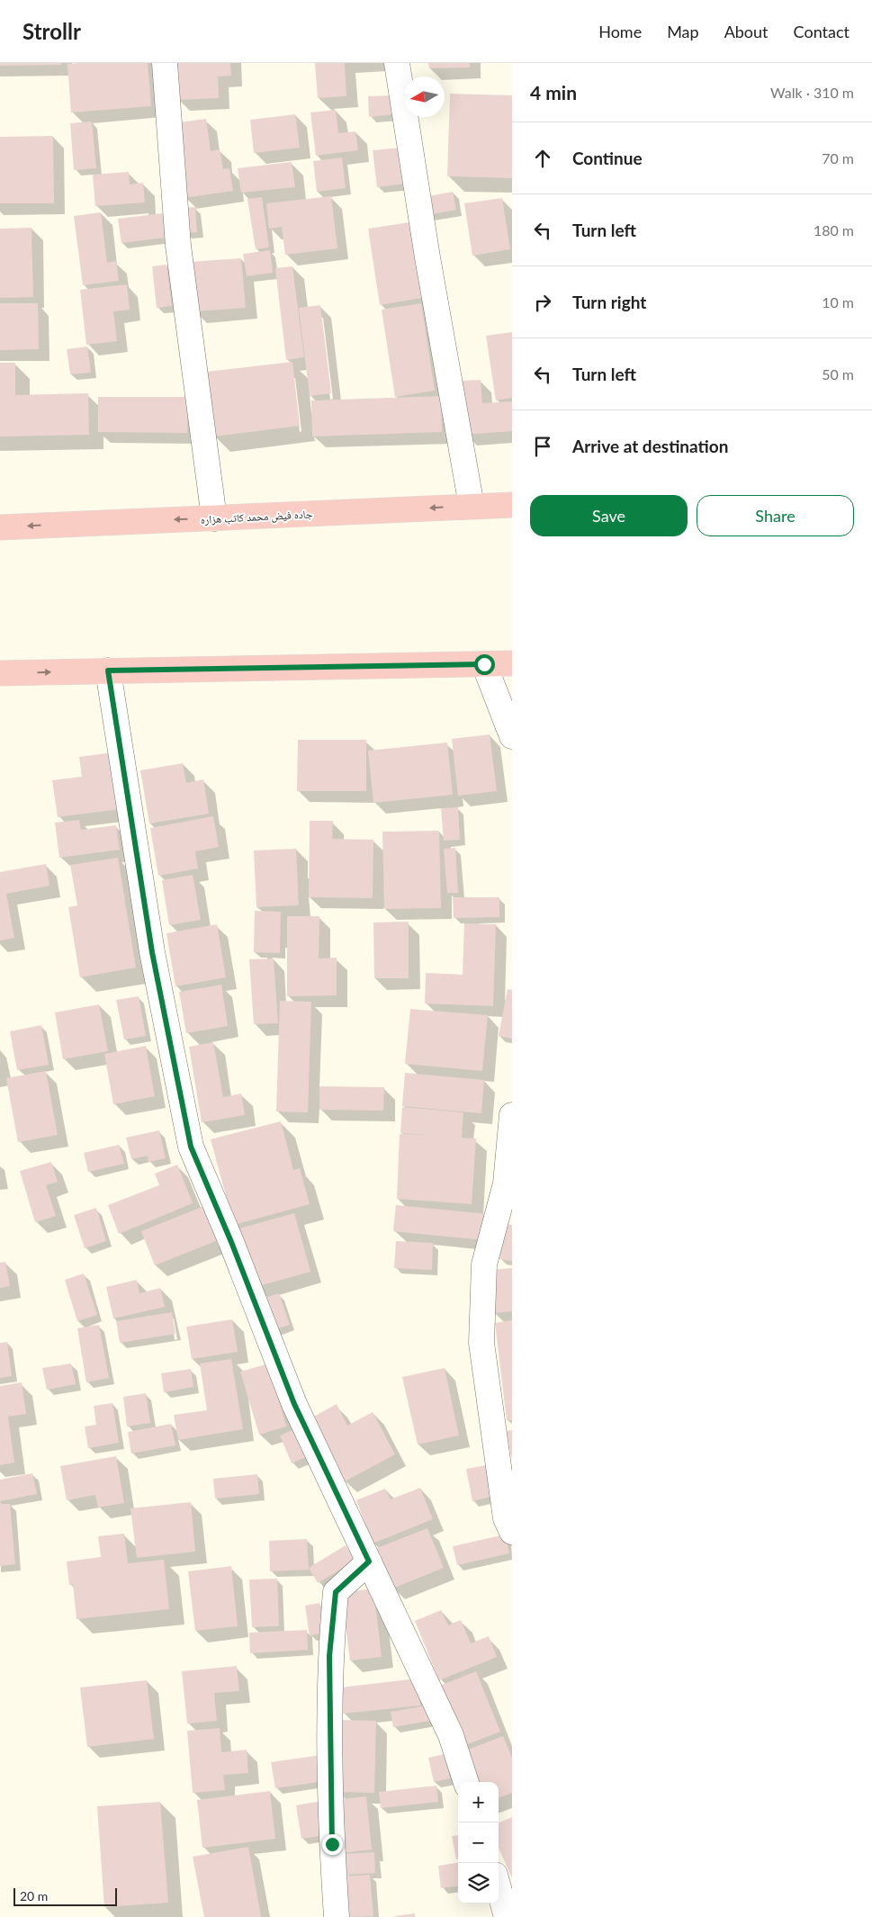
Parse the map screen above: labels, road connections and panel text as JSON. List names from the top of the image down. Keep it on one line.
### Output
{"streets":{"main road":["جاده فیض محمد کاتب هزاره"]},"scale_bar":"20 m","north":"left","page":{"header":"Strollr","nav":["Home","Map","About","Contact"],"heading":["4 min","Walk · 310 m"],"list":[["Continue","70 m"],["Turn left","180 m"],["Turn right","10 m"],["Turn left","50 m"],"Arrive at destination"],"buttons":["Save","Share"],"map_buttons":["+","−"],"scale":"20 m"}}
